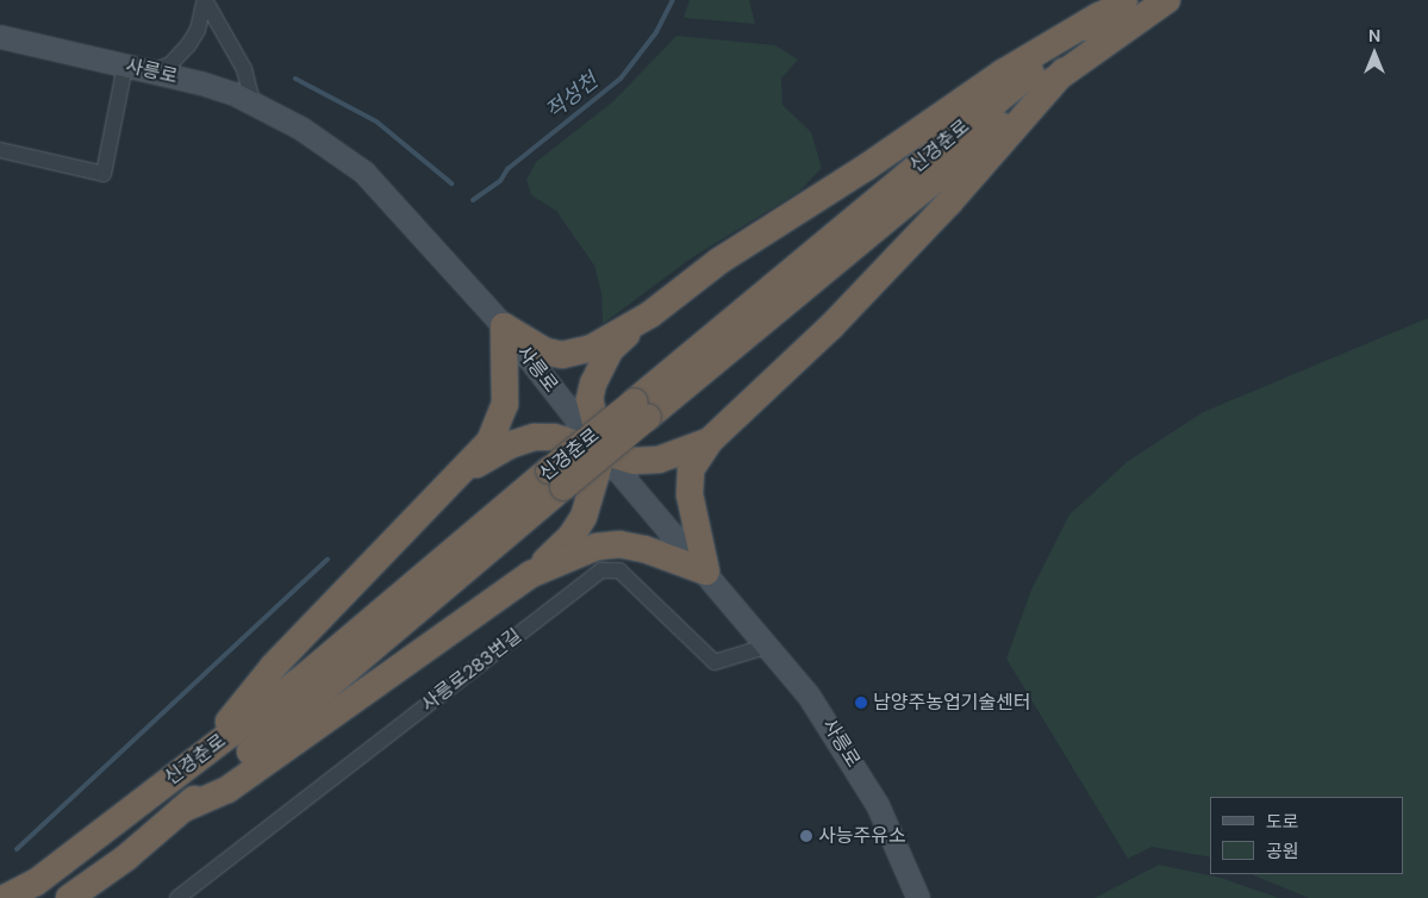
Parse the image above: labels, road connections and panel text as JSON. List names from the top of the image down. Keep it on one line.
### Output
{"streets":{"highway":["신경춘로"],"street":["사릉로","사릉로283번길"]},"crossings":[["사릉로","사릉로283번길"]],"water":["적성천"],"places":["남양주농업기술센터","사능주유소"],"legend":["도로","공원"],"north":"top"}
